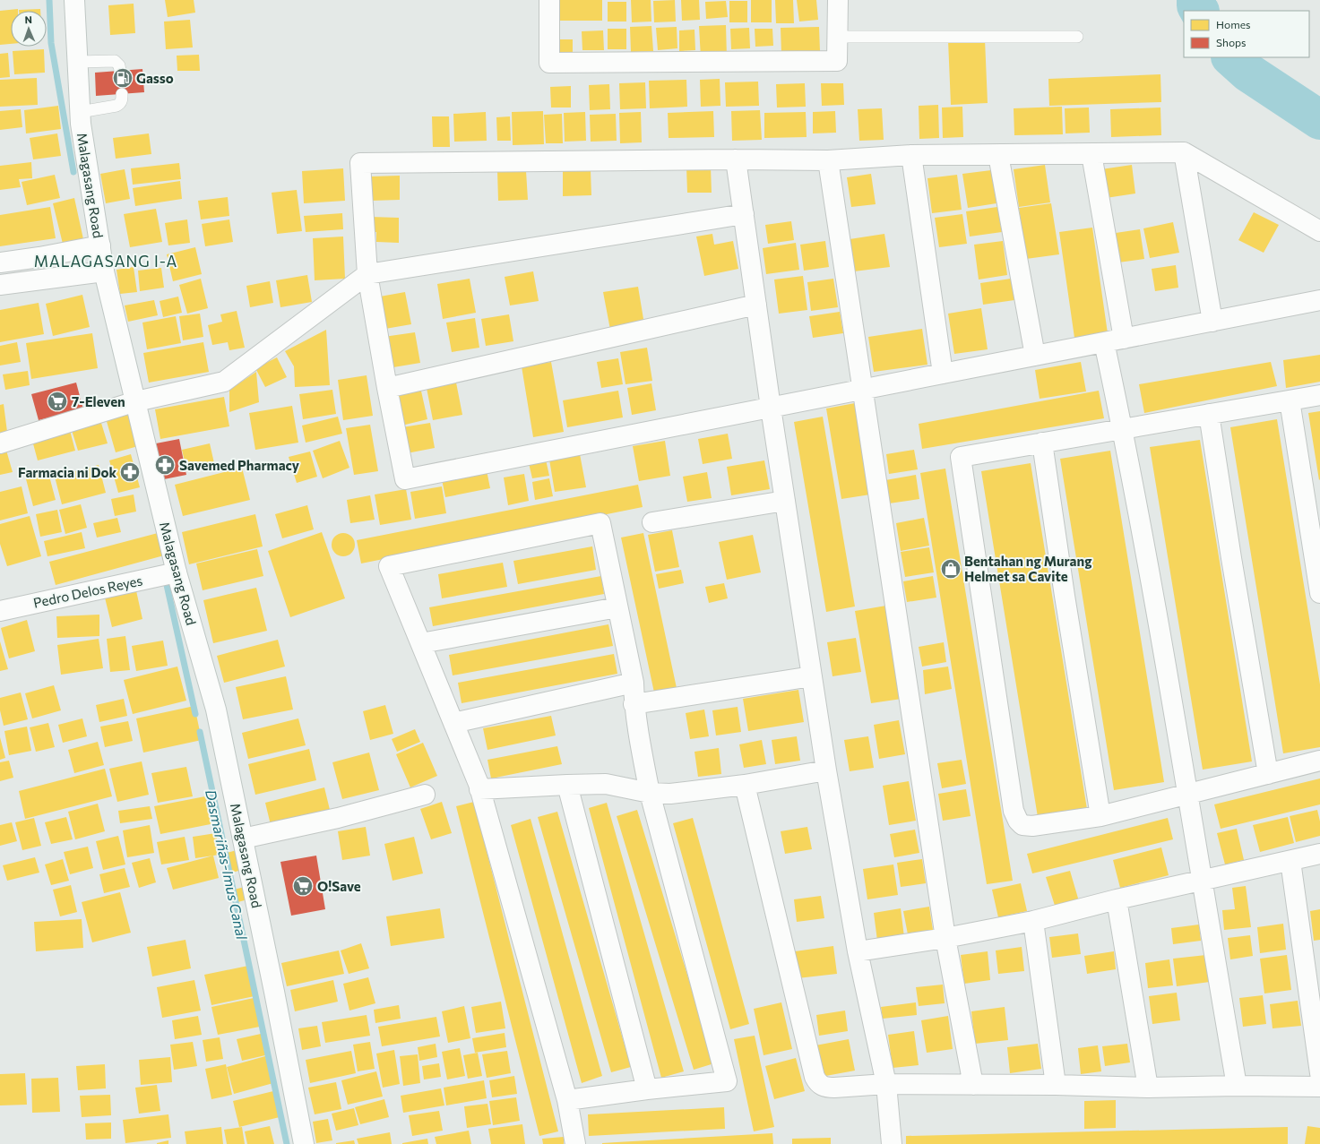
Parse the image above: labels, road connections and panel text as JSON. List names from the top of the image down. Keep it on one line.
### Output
{"streets":{"street":["Malagasang Road","Pedro Delos Reyes"]},"crossings":[["Malagasang Road","Pedro Delos Reyes"]],"districts":["MALAGASANG I-A"],"water":["Dasmariñas-Imus Canal"],"places":{"fuel station":["Gasso"],"supermarket":["7-Eleven","O!Save"],"pharmacy":["Savemed Pharmacy","Farmacia ni Dok"],"shop":["Bentahan ng Murang Helmet sa Cavite"]},"legend":["Homes","Shops"],"north":"top"}
